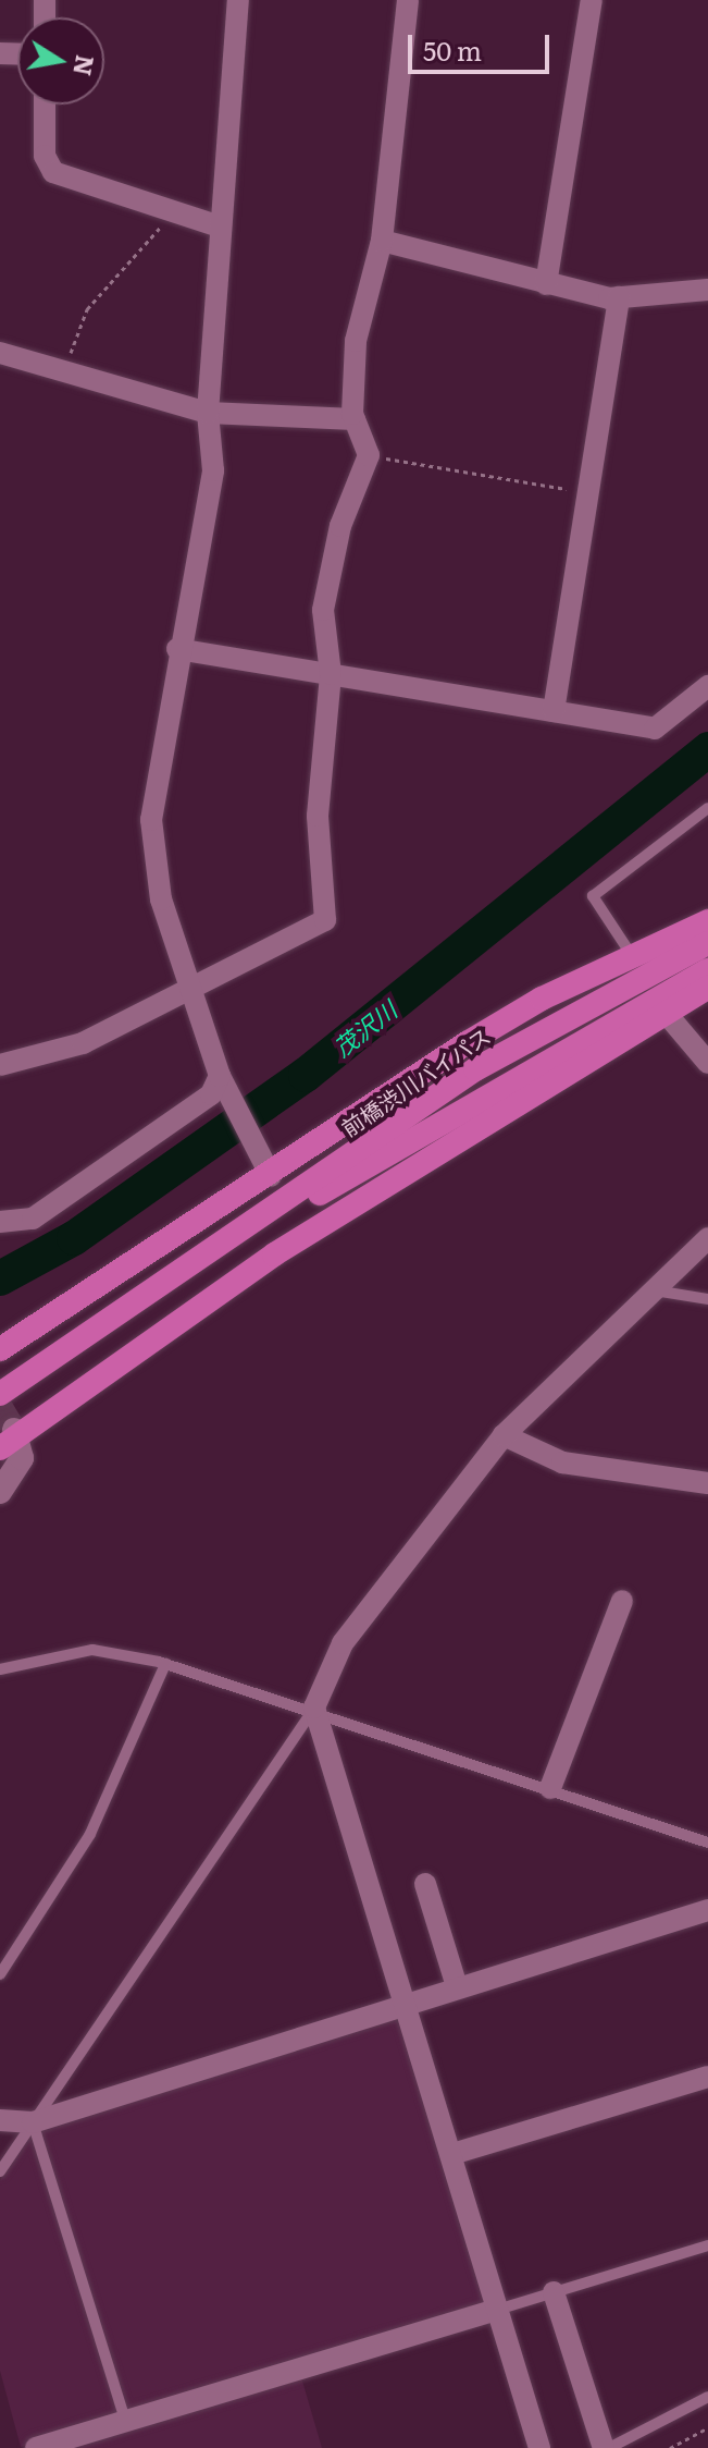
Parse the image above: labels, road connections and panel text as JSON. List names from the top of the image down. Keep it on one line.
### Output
{"streets":{"highway":["前橋渋川バイパス"]},"water":["茂沢川"],"scale_bar":"50 m","north":"right"}
